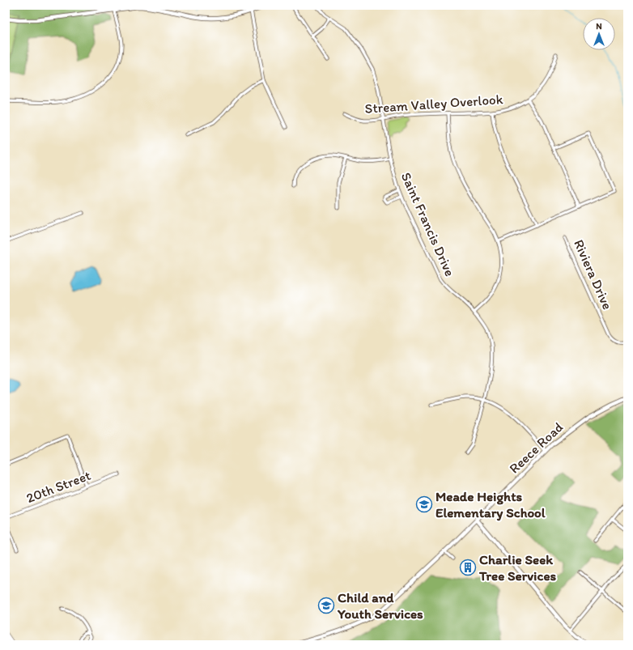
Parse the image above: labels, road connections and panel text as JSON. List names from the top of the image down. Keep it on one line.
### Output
{"streets":{"street":["Stream Valley Overlook","Saint Francis Drive","Riviera Drive","Reece Road","20th Street"]},"crossings":[["Stream Valley Overlook","Saint Francis Drive"]],"places":{"school or university":["Meade Heights Elementary School","Child and Youth Services"],"building":["Charlie Seek Tree Services"]},"north":"top"}
